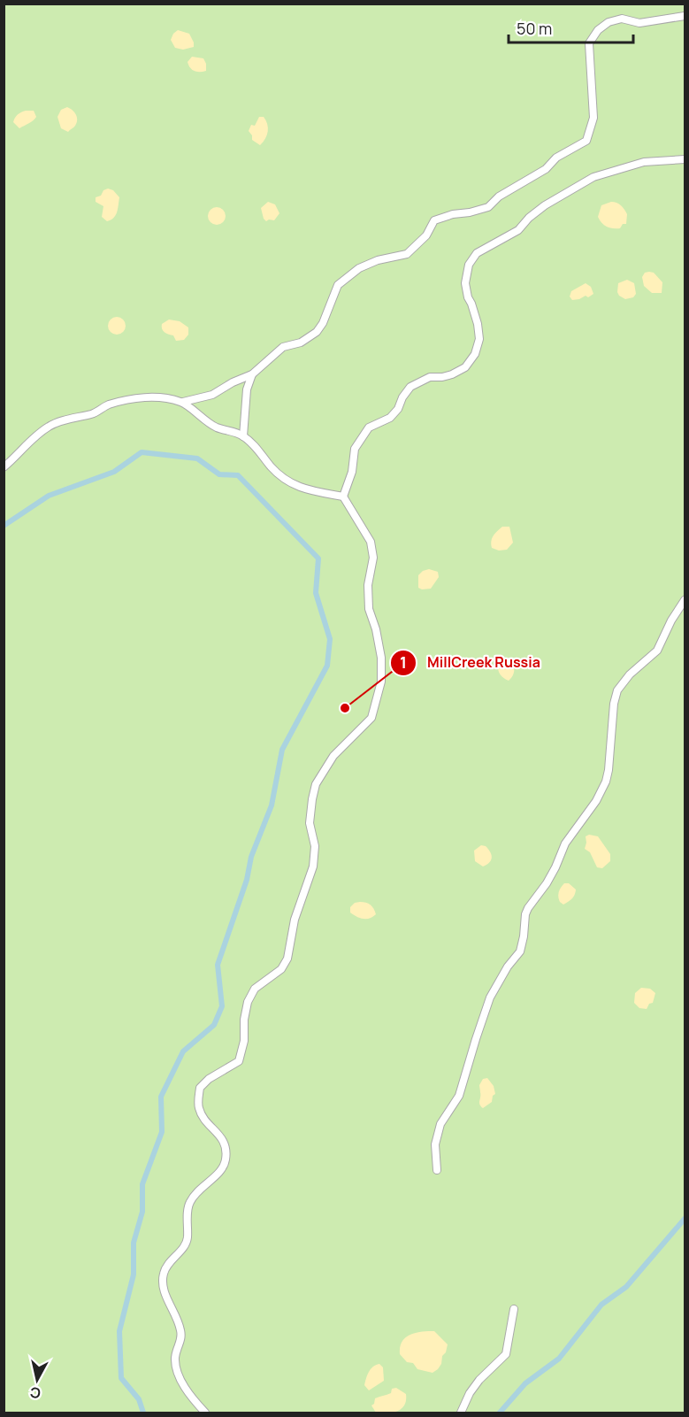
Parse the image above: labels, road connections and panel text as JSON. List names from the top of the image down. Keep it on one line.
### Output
{"places":["MillCreek Russia"],"scale_bar":"50 m","north":"bottom"}
